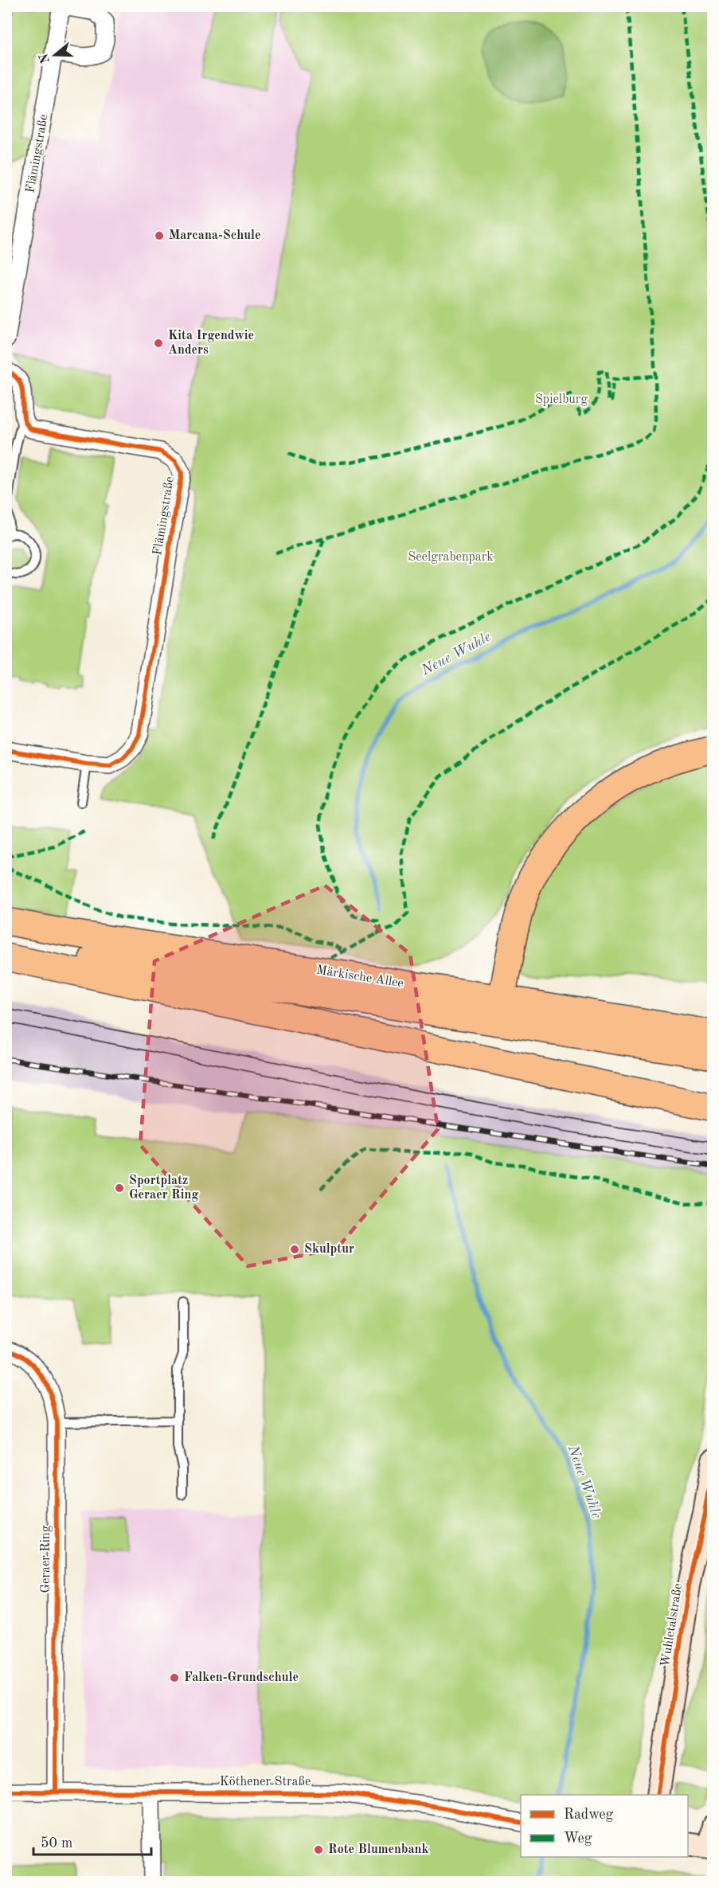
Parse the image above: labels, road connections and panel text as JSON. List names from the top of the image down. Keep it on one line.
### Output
{"streets":{"main road":["Märkische Allee","Wuhletalstraße"],"street":["Flämingstraße","Geraer Ring","Köthener Straße"]},"crossings":[["Geraer Ring","Köthener Straße"]],"water":["Neue Wuhle"],"parks":["Spielburg","Seelgrabenpark"],"places":["Marcana-Schule","Kita Irgendwie Anders","Sportplatz Geraer Ring","Skulptur","Falken-Grundschule","Rote Blumenbank"],"legend":["Radweg","Weg"],"scale_bar":"50 m","north":"left"}
